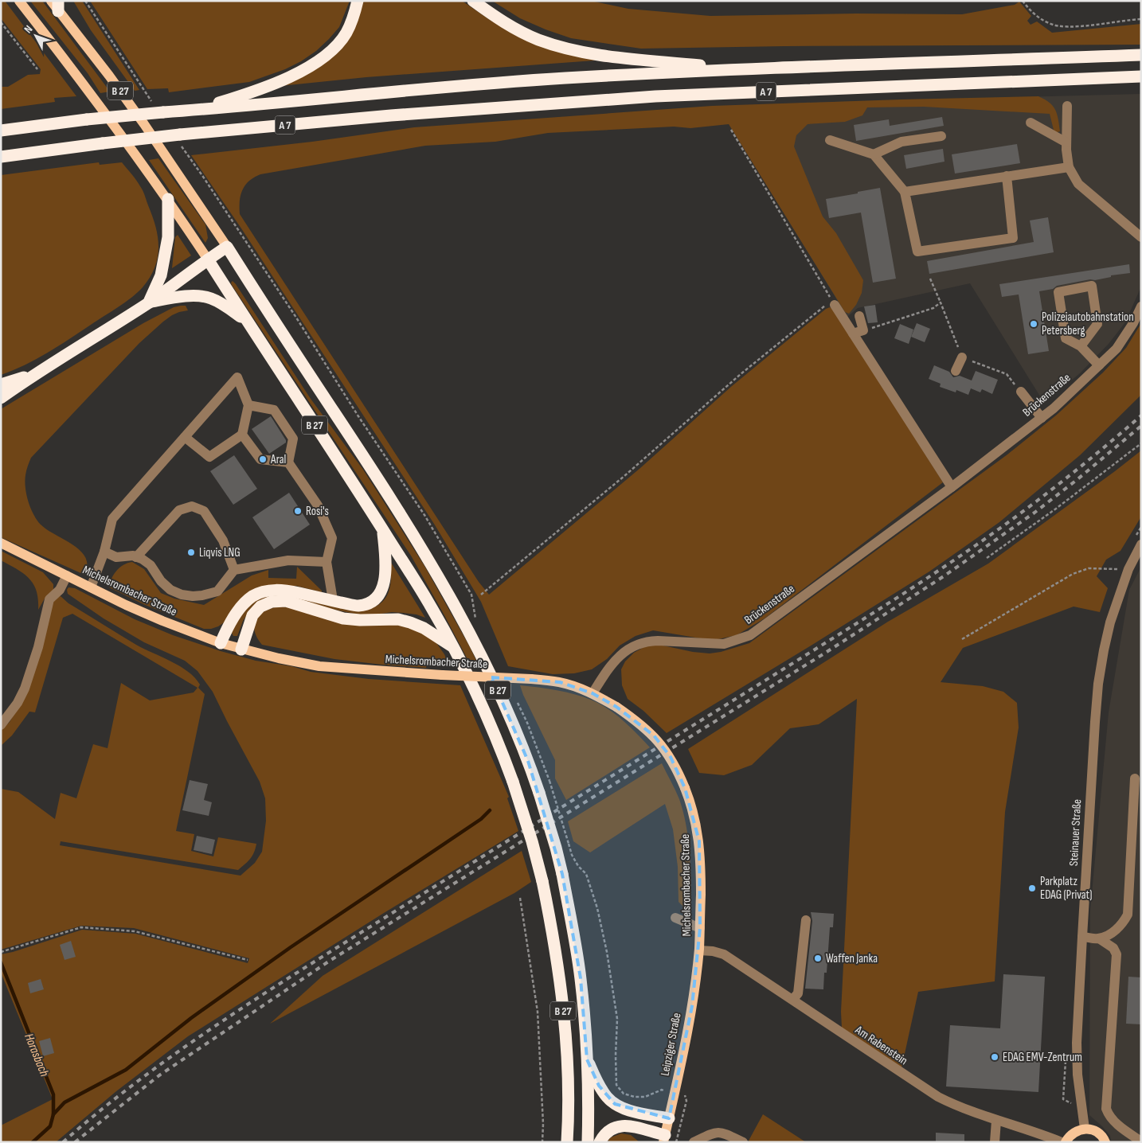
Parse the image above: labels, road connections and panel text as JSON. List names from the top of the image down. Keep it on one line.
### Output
{"streets":{"highway":["B 27","A 7"],"main road":["Michelsrombacher Straße","Leipziger Straße"],"street":["Brückenstraße","Steinauer Straße","Am Rabenstein"]},"crossings":[["Brückenstraße","Michelsrombacher Straße"],["Michelsrombacher Straße","Leipziger Straße"],["Michelsrombacher Straße","Am Rabenstein"],["Leipziger Straße","Am Rabenstein"]],"water":["Horasbach"],"places":["Polizeiautobahnstation Petersberg","Aral","Rosi's","Liqvis LNG","Parkplatz EDAG (Privat)","Waffen Janka","EDAG EMV-Zentrum"],"north":"top left"}
